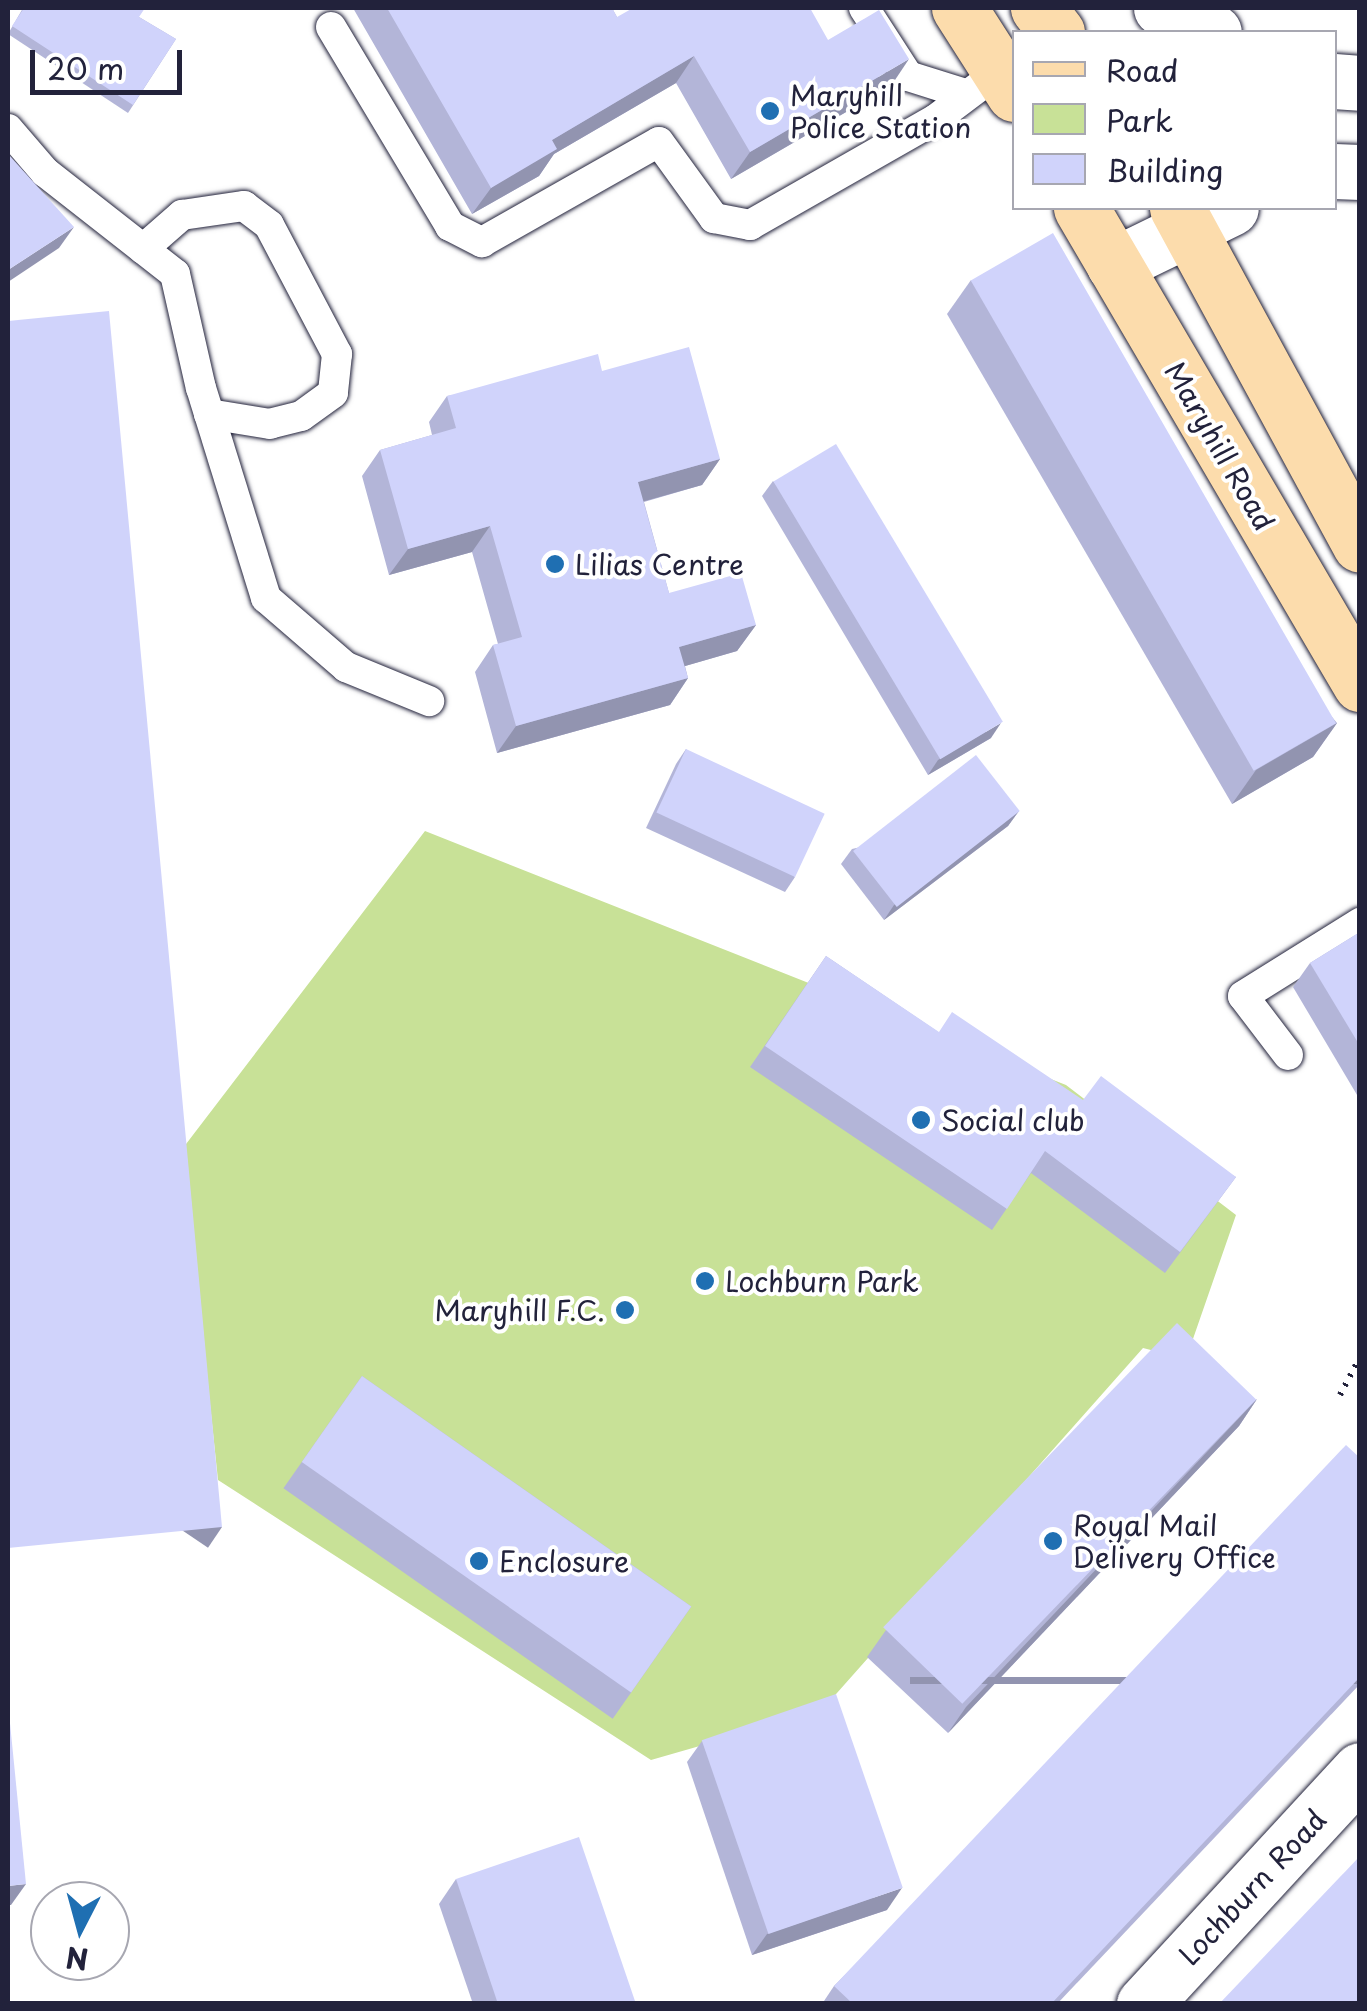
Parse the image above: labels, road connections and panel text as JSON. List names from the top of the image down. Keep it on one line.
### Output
{"streets":{"main road":["Maryhill Road"],"street":["Lochburn Road"]},"places":["Maryhill Police Station","Lilias Centre","Social club","Lochburn Park","Maryhill F.C.","Royal Mail Delivery Office","Enclosure"],"legend":["Road","Park","Building"],"scale_bar":"20 m","north":"bottom"}
